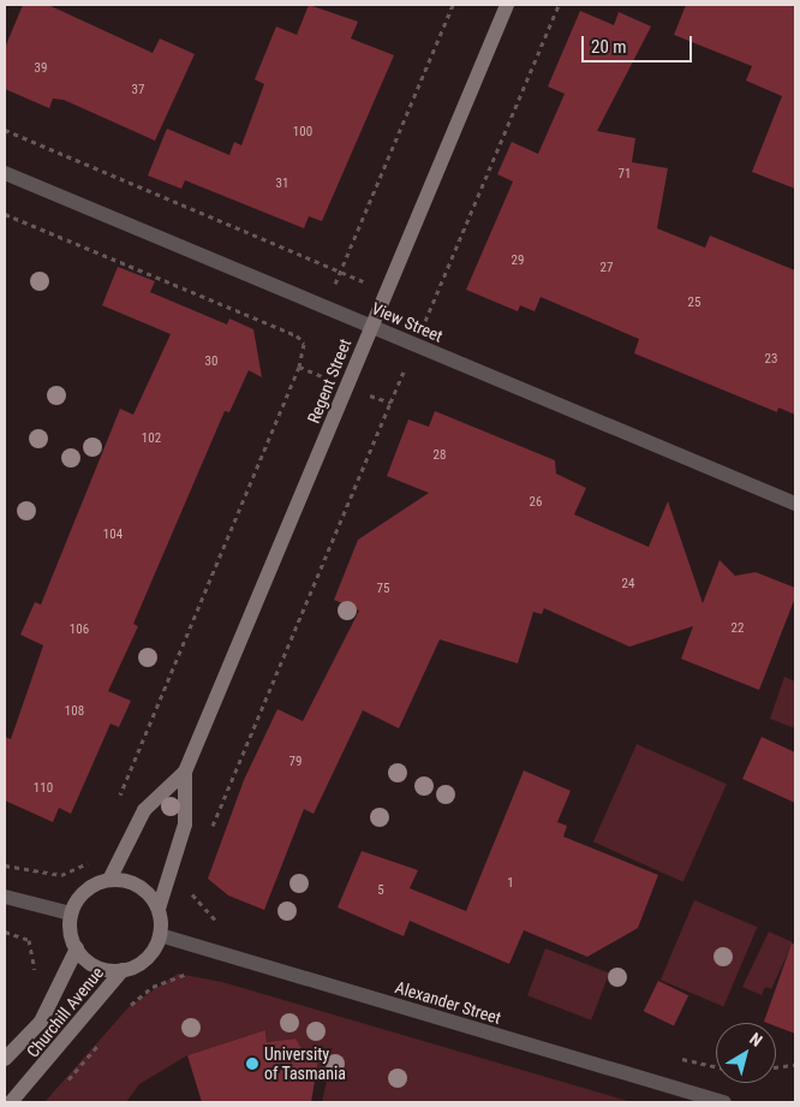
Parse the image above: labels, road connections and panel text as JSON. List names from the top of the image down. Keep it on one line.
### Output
{"streets":{"street":["View Street","Regent Street","Alexander Street","Churchill Avenue"]},"crossings":[["View Street","Regent Street"],["Regent Street","Alexander Street"],["Regent Street","Churchill Avenue"],["Alexander Street","Churchill Avenue"]],"places":["University of Tasmania"],"house_numbers":["39","37","100","71","31","29","27","25","23","30","102","28","26","104","24","75","22","106","108","79","110","1","5"],"scale_bar":"20 m","north":"top right"}
